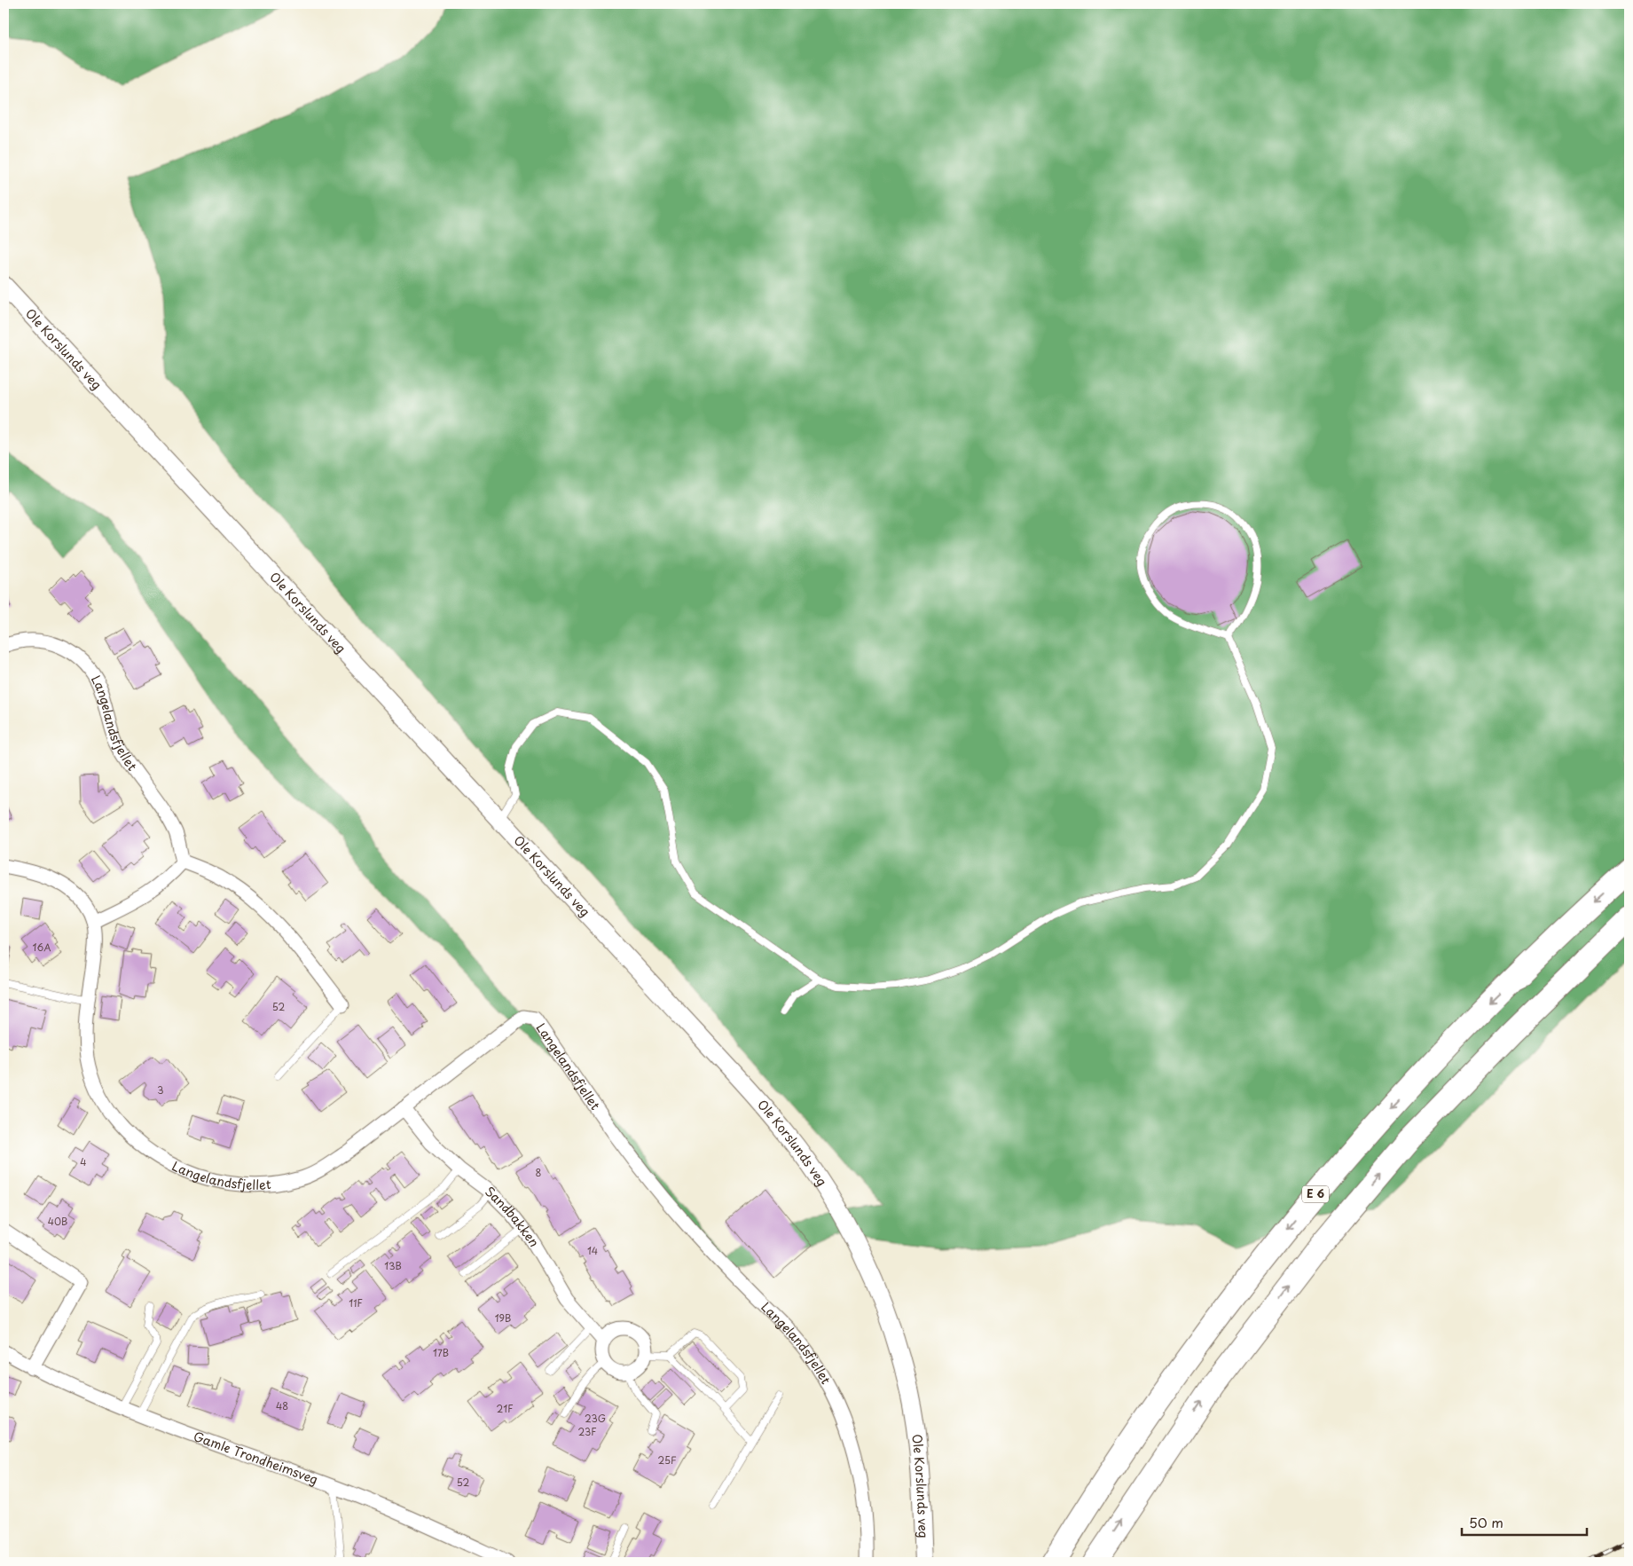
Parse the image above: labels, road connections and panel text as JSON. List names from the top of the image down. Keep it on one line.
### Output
{"streets":{"highway":["E 6"],"street":["Ole Korslunds veg","Langelandsfjellet","Sandbakken","Gamle Trondheimsveg"]},"crossings":[["Langelandsfjellet","Sandbakken"]],"house_numbers":["16A","52","3","4","8","40B","14","13B","11F","19B","17B","48","21F","23G","23F","25F","52"],"scale_bar":"50 m"}
